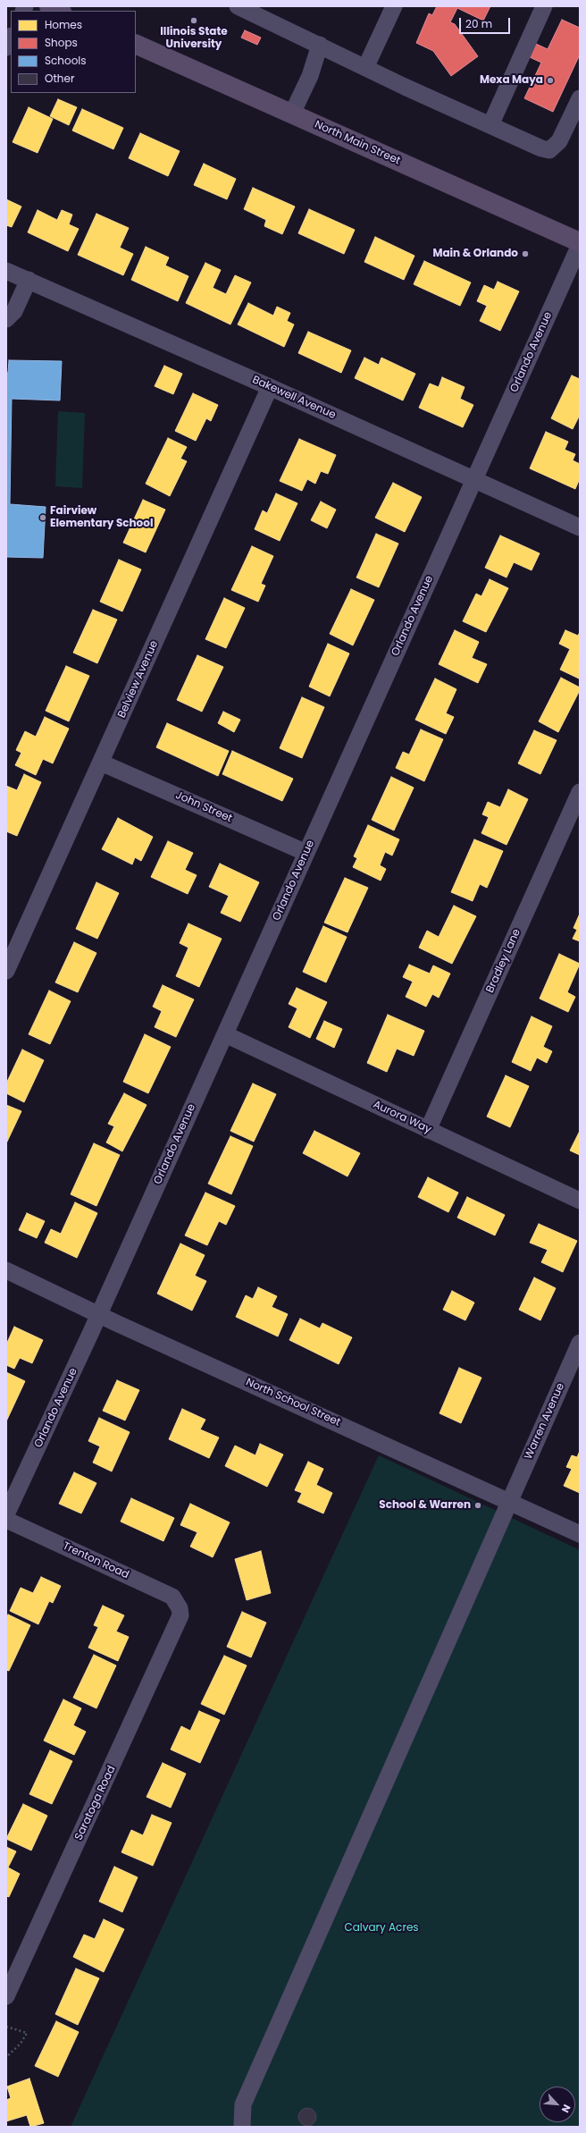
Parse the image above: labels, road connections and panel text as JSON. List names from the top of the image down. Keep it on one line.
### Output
{"streets":{"main road":["North Main Street"],"street":["Orlando Avenue","Bakewell Avenue","Belview Avenue","John Street","Bradley Lane","Aurora Way","North School Street","Warren Avenue","Trenton Road","Saratoga Road"]},"crossings":[["Orlando Avenue","Bakewell Avenue"],["Orlando Avenue","John Street"],["Orlando Avenue","Aurora Way"],["Orlando Avenue","North School Street"],["Bakewell Avenue","Belview Avenue"],["Belview Avenue","John Street"],["Bradley Lane","Aurora Way"],["North School Street","Warren Avenue"],["Trenton Road","Saratoga Road"]],"parks":["Calvary Acres"],"places":["Illinois State University","Mexa Maya","Main & Orlando","Fairview Elementary School","School & Warren"],"legend":["Homes","Shops","Schools","Other"],"scale_bar":"20 m","north":"bottom right"}
